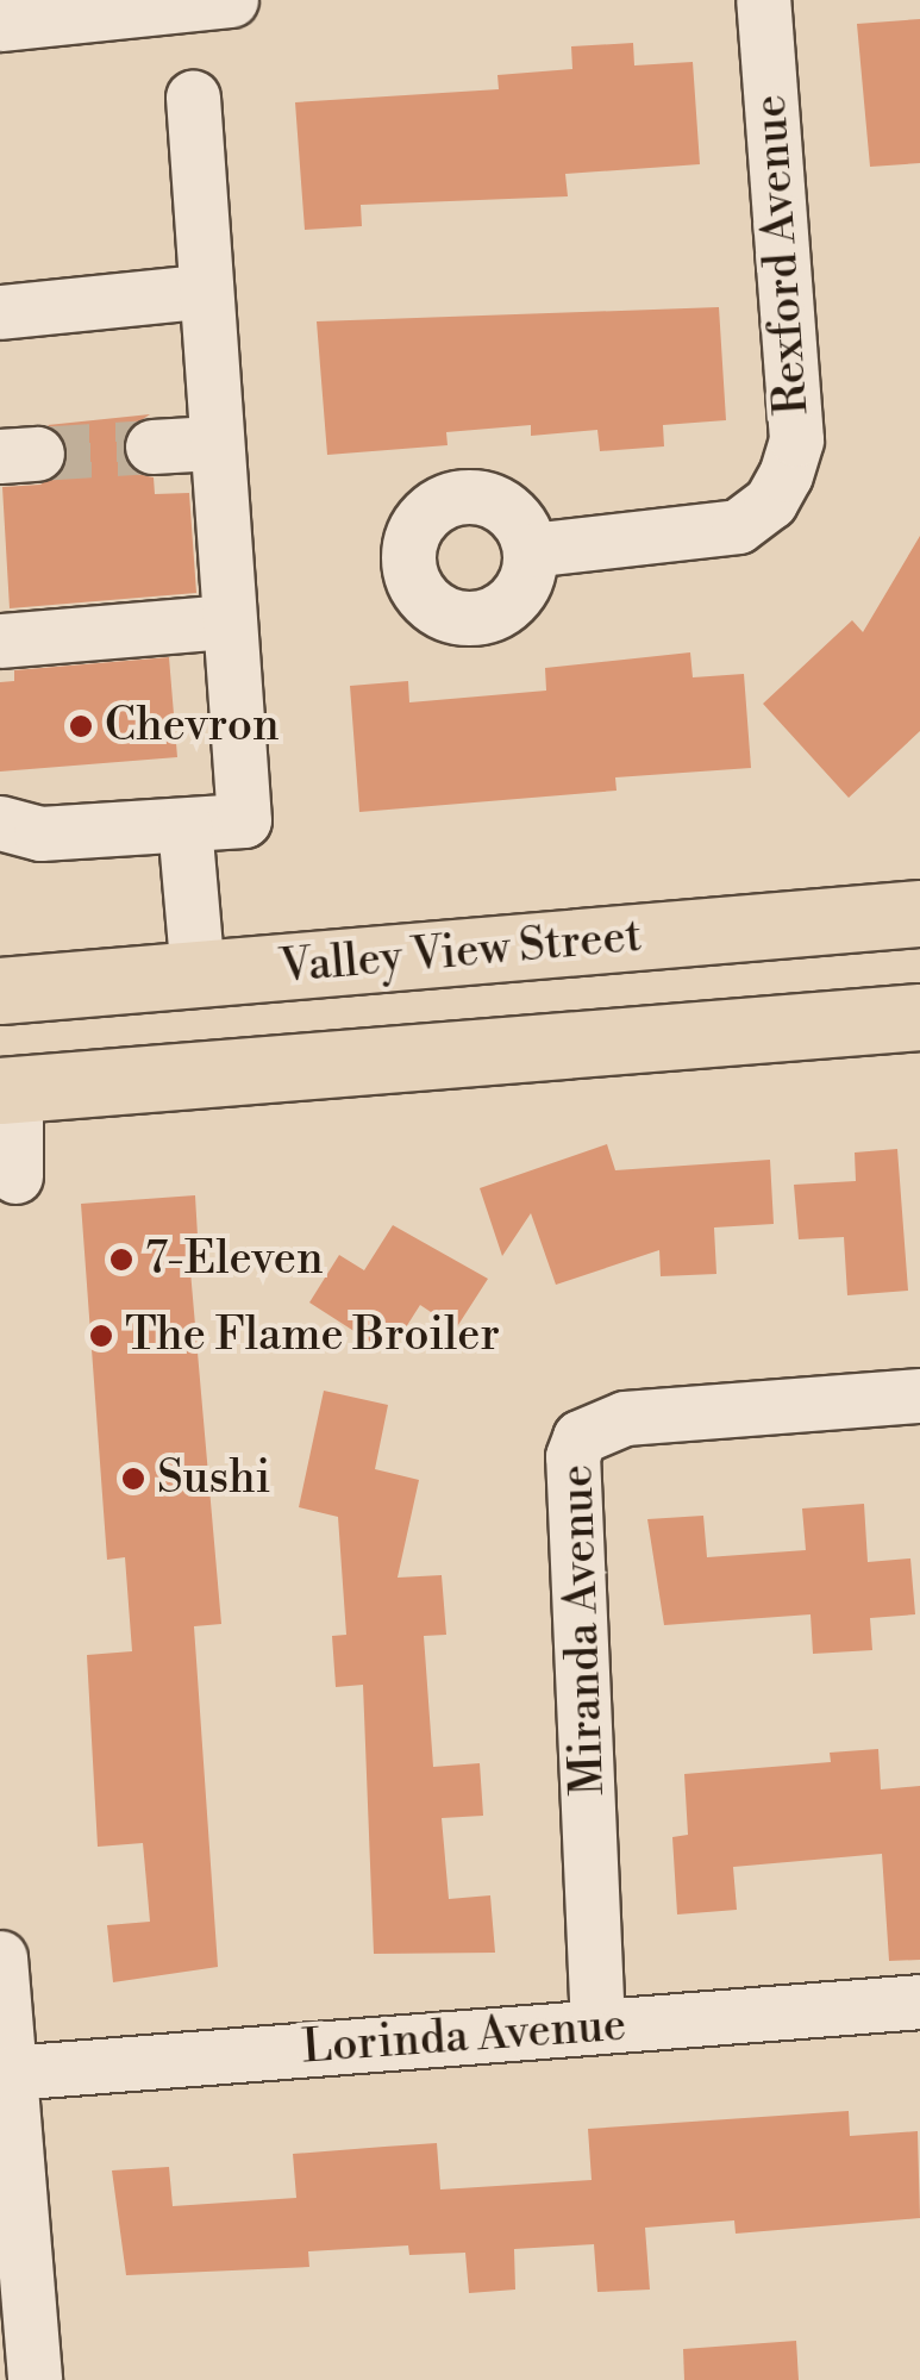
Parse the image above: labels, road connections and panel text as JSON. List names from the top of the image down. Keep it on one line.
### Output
{"streets":{"main road":["Valley View Street"],"street":["Rexford Avenue","Miranda Avenue","Lorinda Avenue"]},"crossings":[["Miranda Avenue","Lorinda Avenue"]],"places":["Chevron","7-Eleven","The Flame Broiler","Sushi"]}
